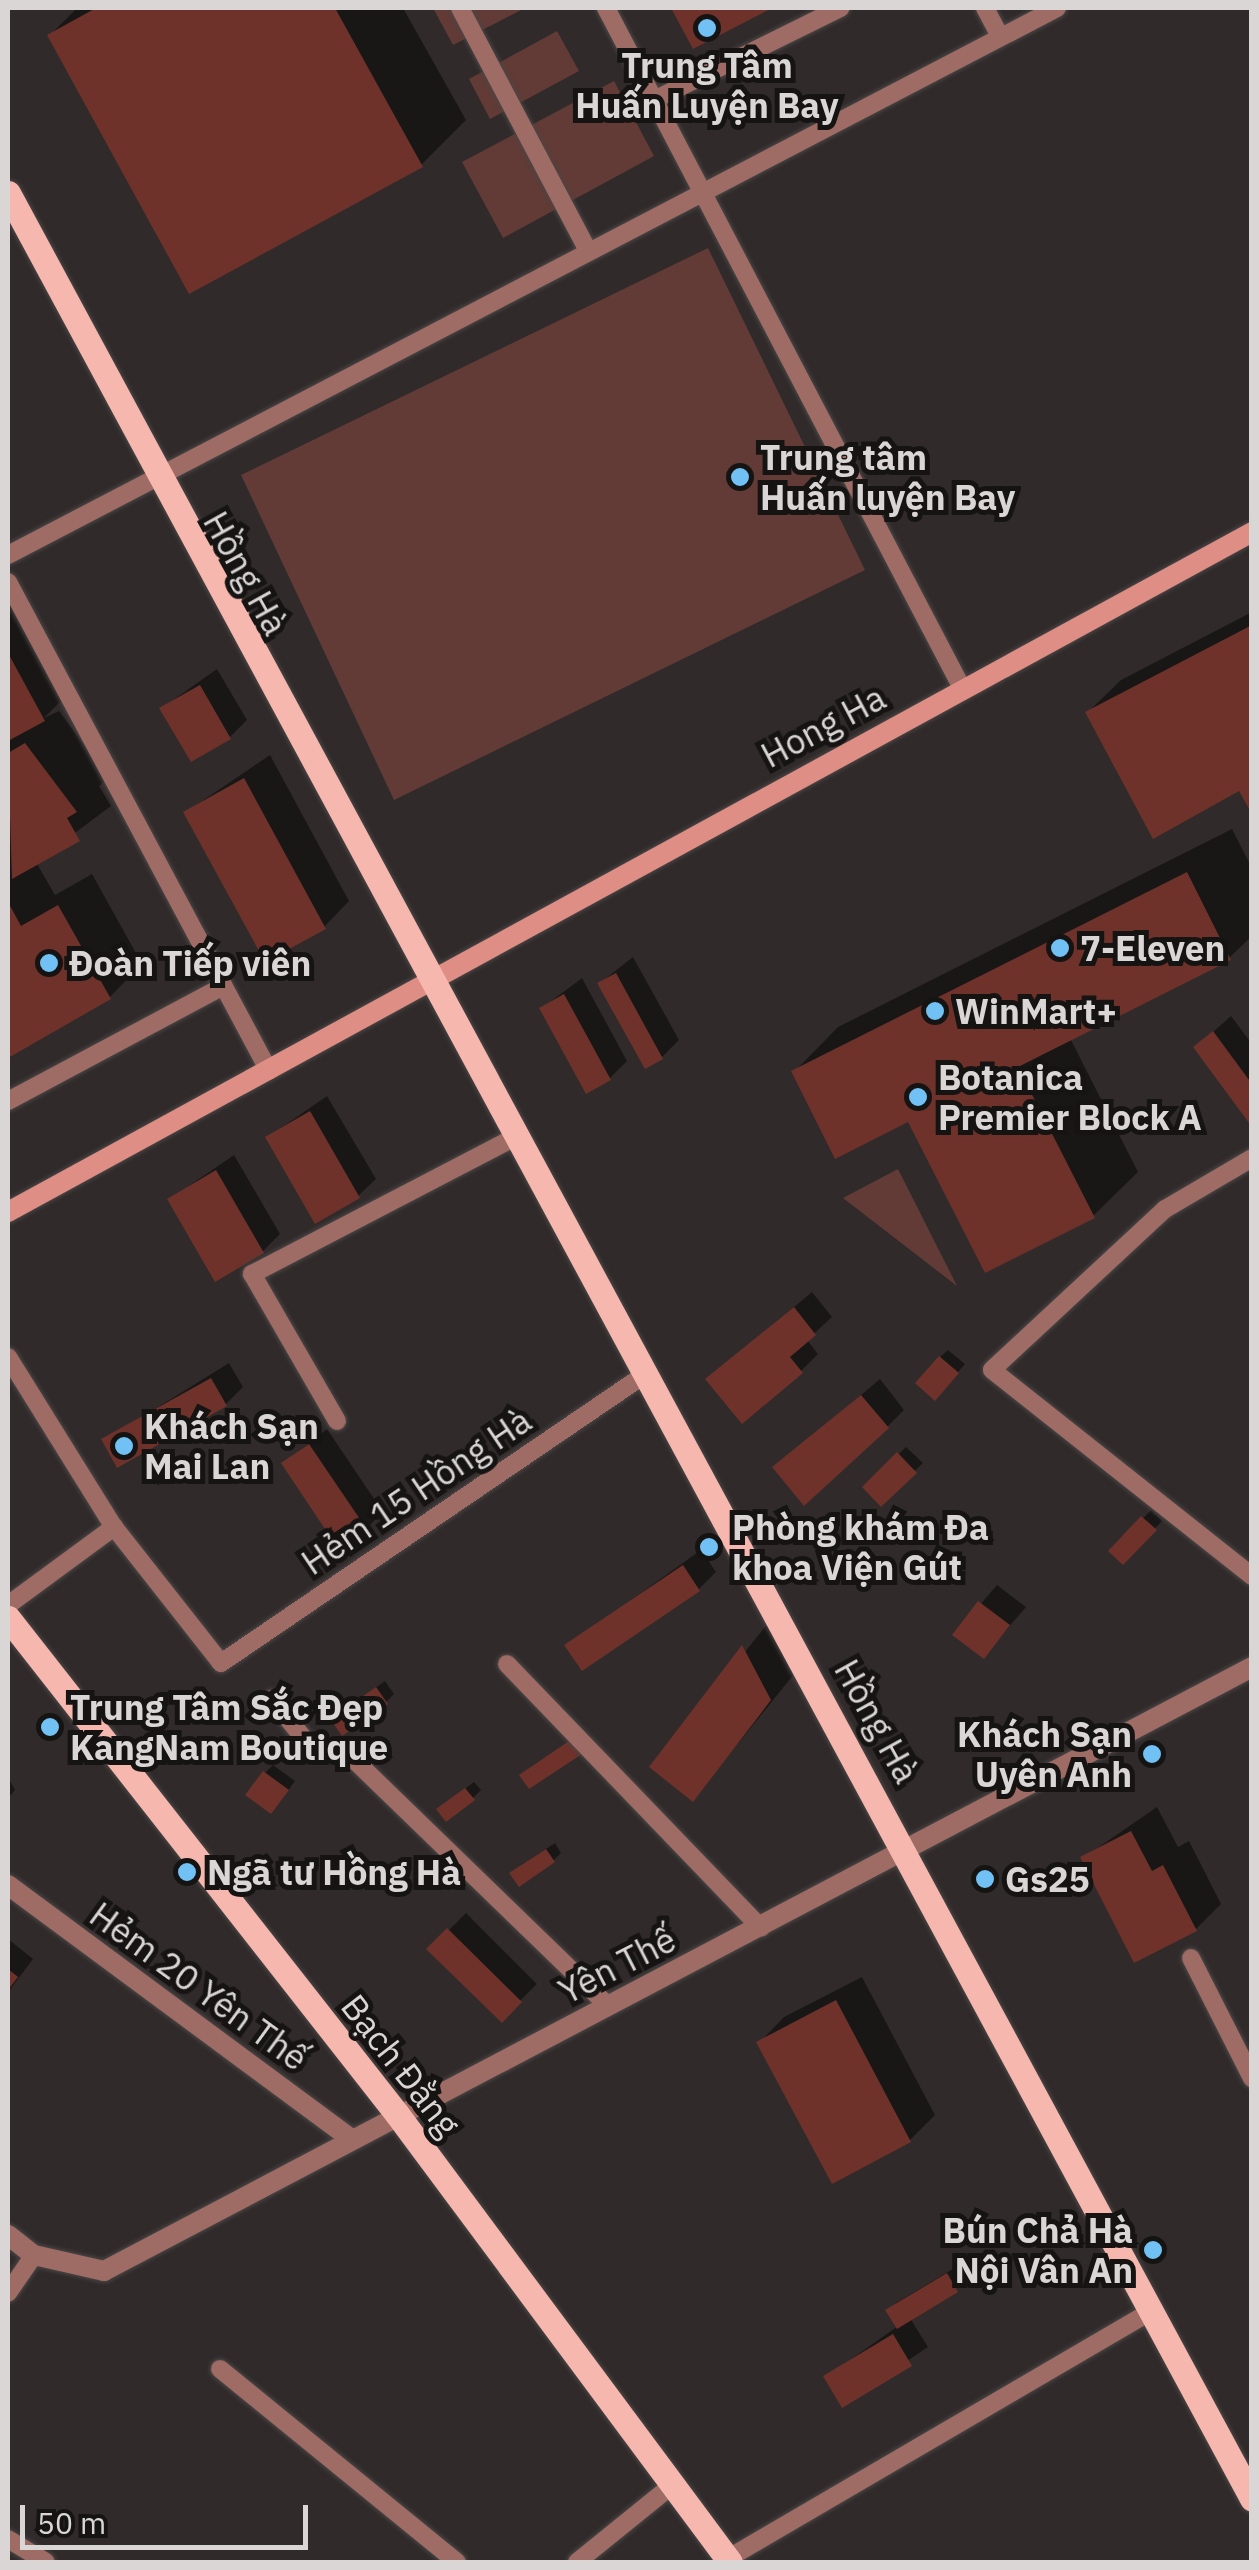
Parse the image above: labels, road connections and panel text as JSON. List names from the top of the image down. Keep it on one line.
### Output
{"streets":{"main road":["Hồng Hà","Bạch Đằng"],"street":["Hong Ha","Yên Thế","Hẻm 20 Yên Thế"],"lane":["Hẻm 15 Hồng Hà"]},"crossings":[["Hồng Hà","Hong Ha"],["Hồng Hà","Hẻm 15 Hồng Hà"],["Hồng Hà","Yên Thế"],["Yên Thế","Hẻm 20 Yên Thế"],["Yên Thế","Bạch Đằng"]],"places":["Trung Tâm Huấn Luyện Bay","Trung tâm Huấn luyện Bay","7-Eleven","Đoàn Tiếp viên","WinMart+","Botanica Premier Block A","Khách Sạn Mai Lan","Phòng khám Đa khoa Viện Gút","Trung Tâm Sắc Đẹp KangNam Boutique","Khách Sạn Uyên Anh","Ngã tư Hồng Hà","Gs25","Bún Chả Hà Nội Vân An"],"scale_bar":"50 m"}
